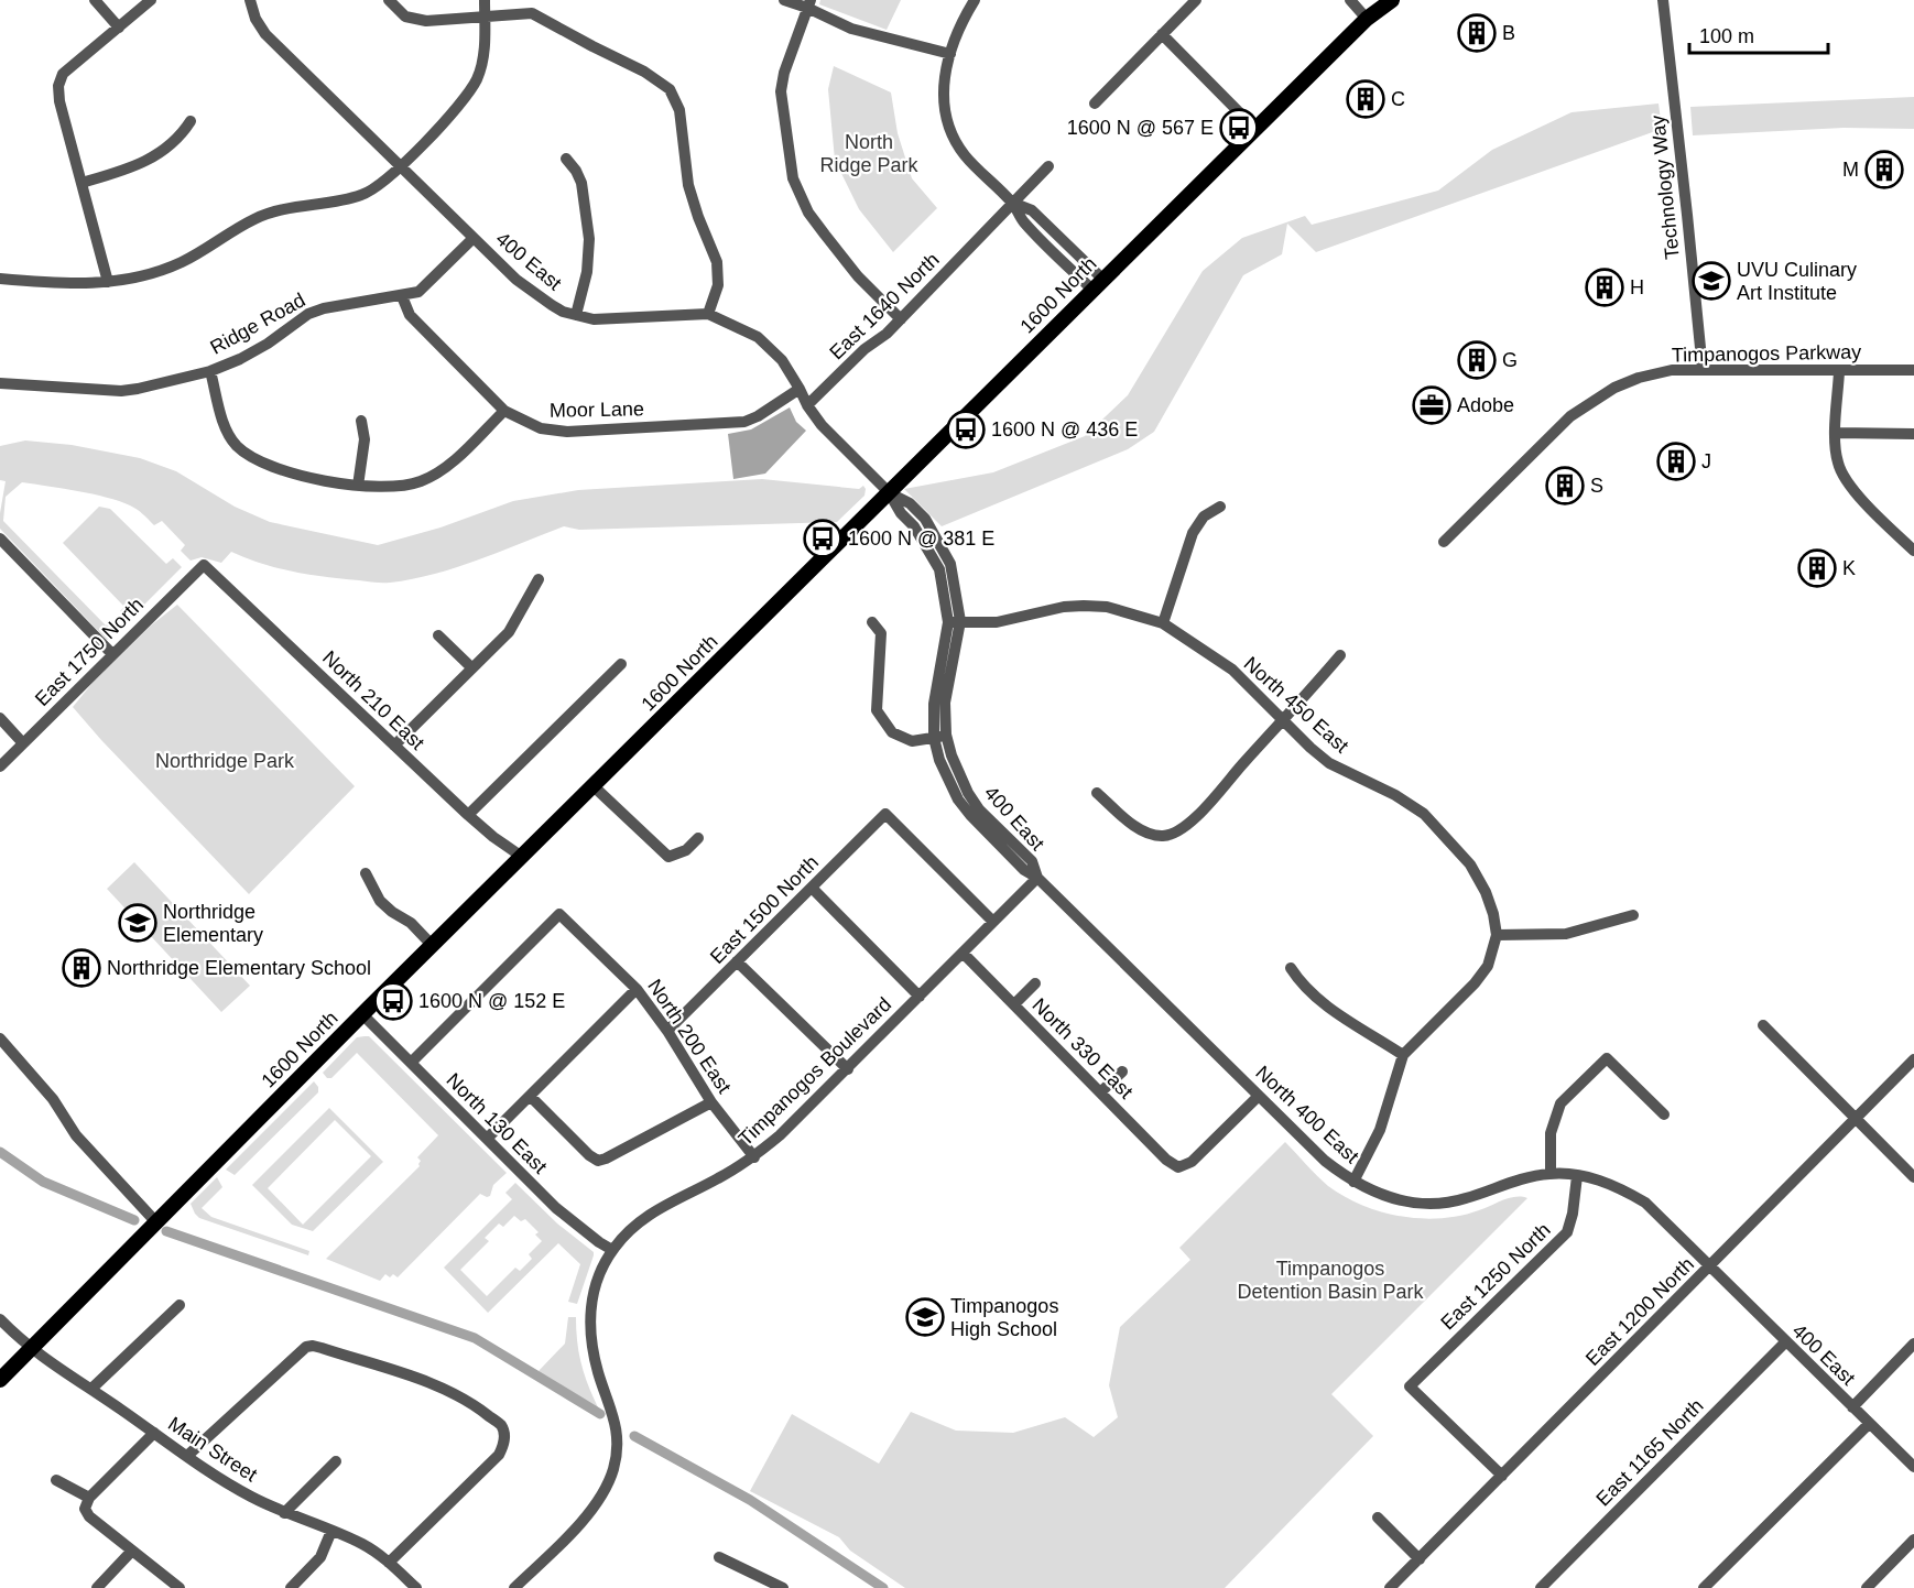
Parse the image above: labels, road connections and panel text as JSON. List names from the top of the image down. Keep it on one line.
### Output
{"streets":{"main road":["1600 North"],"street":["Technology Way","400 East","East 1640 North","Ridge Road","Timpanogos Parkway","Moor Lane","East 1750 North","North 210 East","North 450 East","East 1500 North","North 200 East","North 330 East","Timpanogos Boulevard","North 400 East","North 130 East","East 1250 North","East 1200 North","Main Street","East 1165 North"]},"crossings":[["Technology Way","Timpanogos Parkway"],["400 East","1600 North"],["400 East","East 1640 North"],["400 East","Ridge Road"],["400 East","Moor Lane"],["400 East","North 450 East"],["400 East","Timpanogos Boulevard"],["400 East","North 400 East"],["400 East","East 1200 North"],["400 East","East 1165 North"],["1600 North","North 210 East"],["1600 North","North 130 East"],["1600 North","Main Street"],["Ridge Road","Moor Lane"],["East 1750 North","North 210 East"],["East 1500 North","North 200 East"],["East 1500 North","Timpanogos Boulevard"],["North 200 East","Timpanogos Boulevard"],["North 200 East","North 130 East"],["North 330 East","Timpanogos Boulevard"],["North 330 East","North 400 East"],["Timpanogos Boulevard","North 400 East"],["Timpanogos Boulevard","North 130 East"],["North 400 East","East 1250 North"],["North 400 East","East 1200 North"],["East 1250 North","East 1200 North"]],"parks":["North Ridge Park","Northridge Park","Timpanogos Detention Basin Park"],"places":{"building":["B","C","M","H","G","J","S","K","Northridge Elementary School"],"bus stop":["1600 N @ 567 E","1600 N @ 436 E","1600 N @ 381 E","1600 N @ 152 E"],"school or university":["UVU Culinary Art Institute","Northridge Elementary","Timpanogos High School"],"office":["Adobe"]},"scale_bar":"100 m"}
